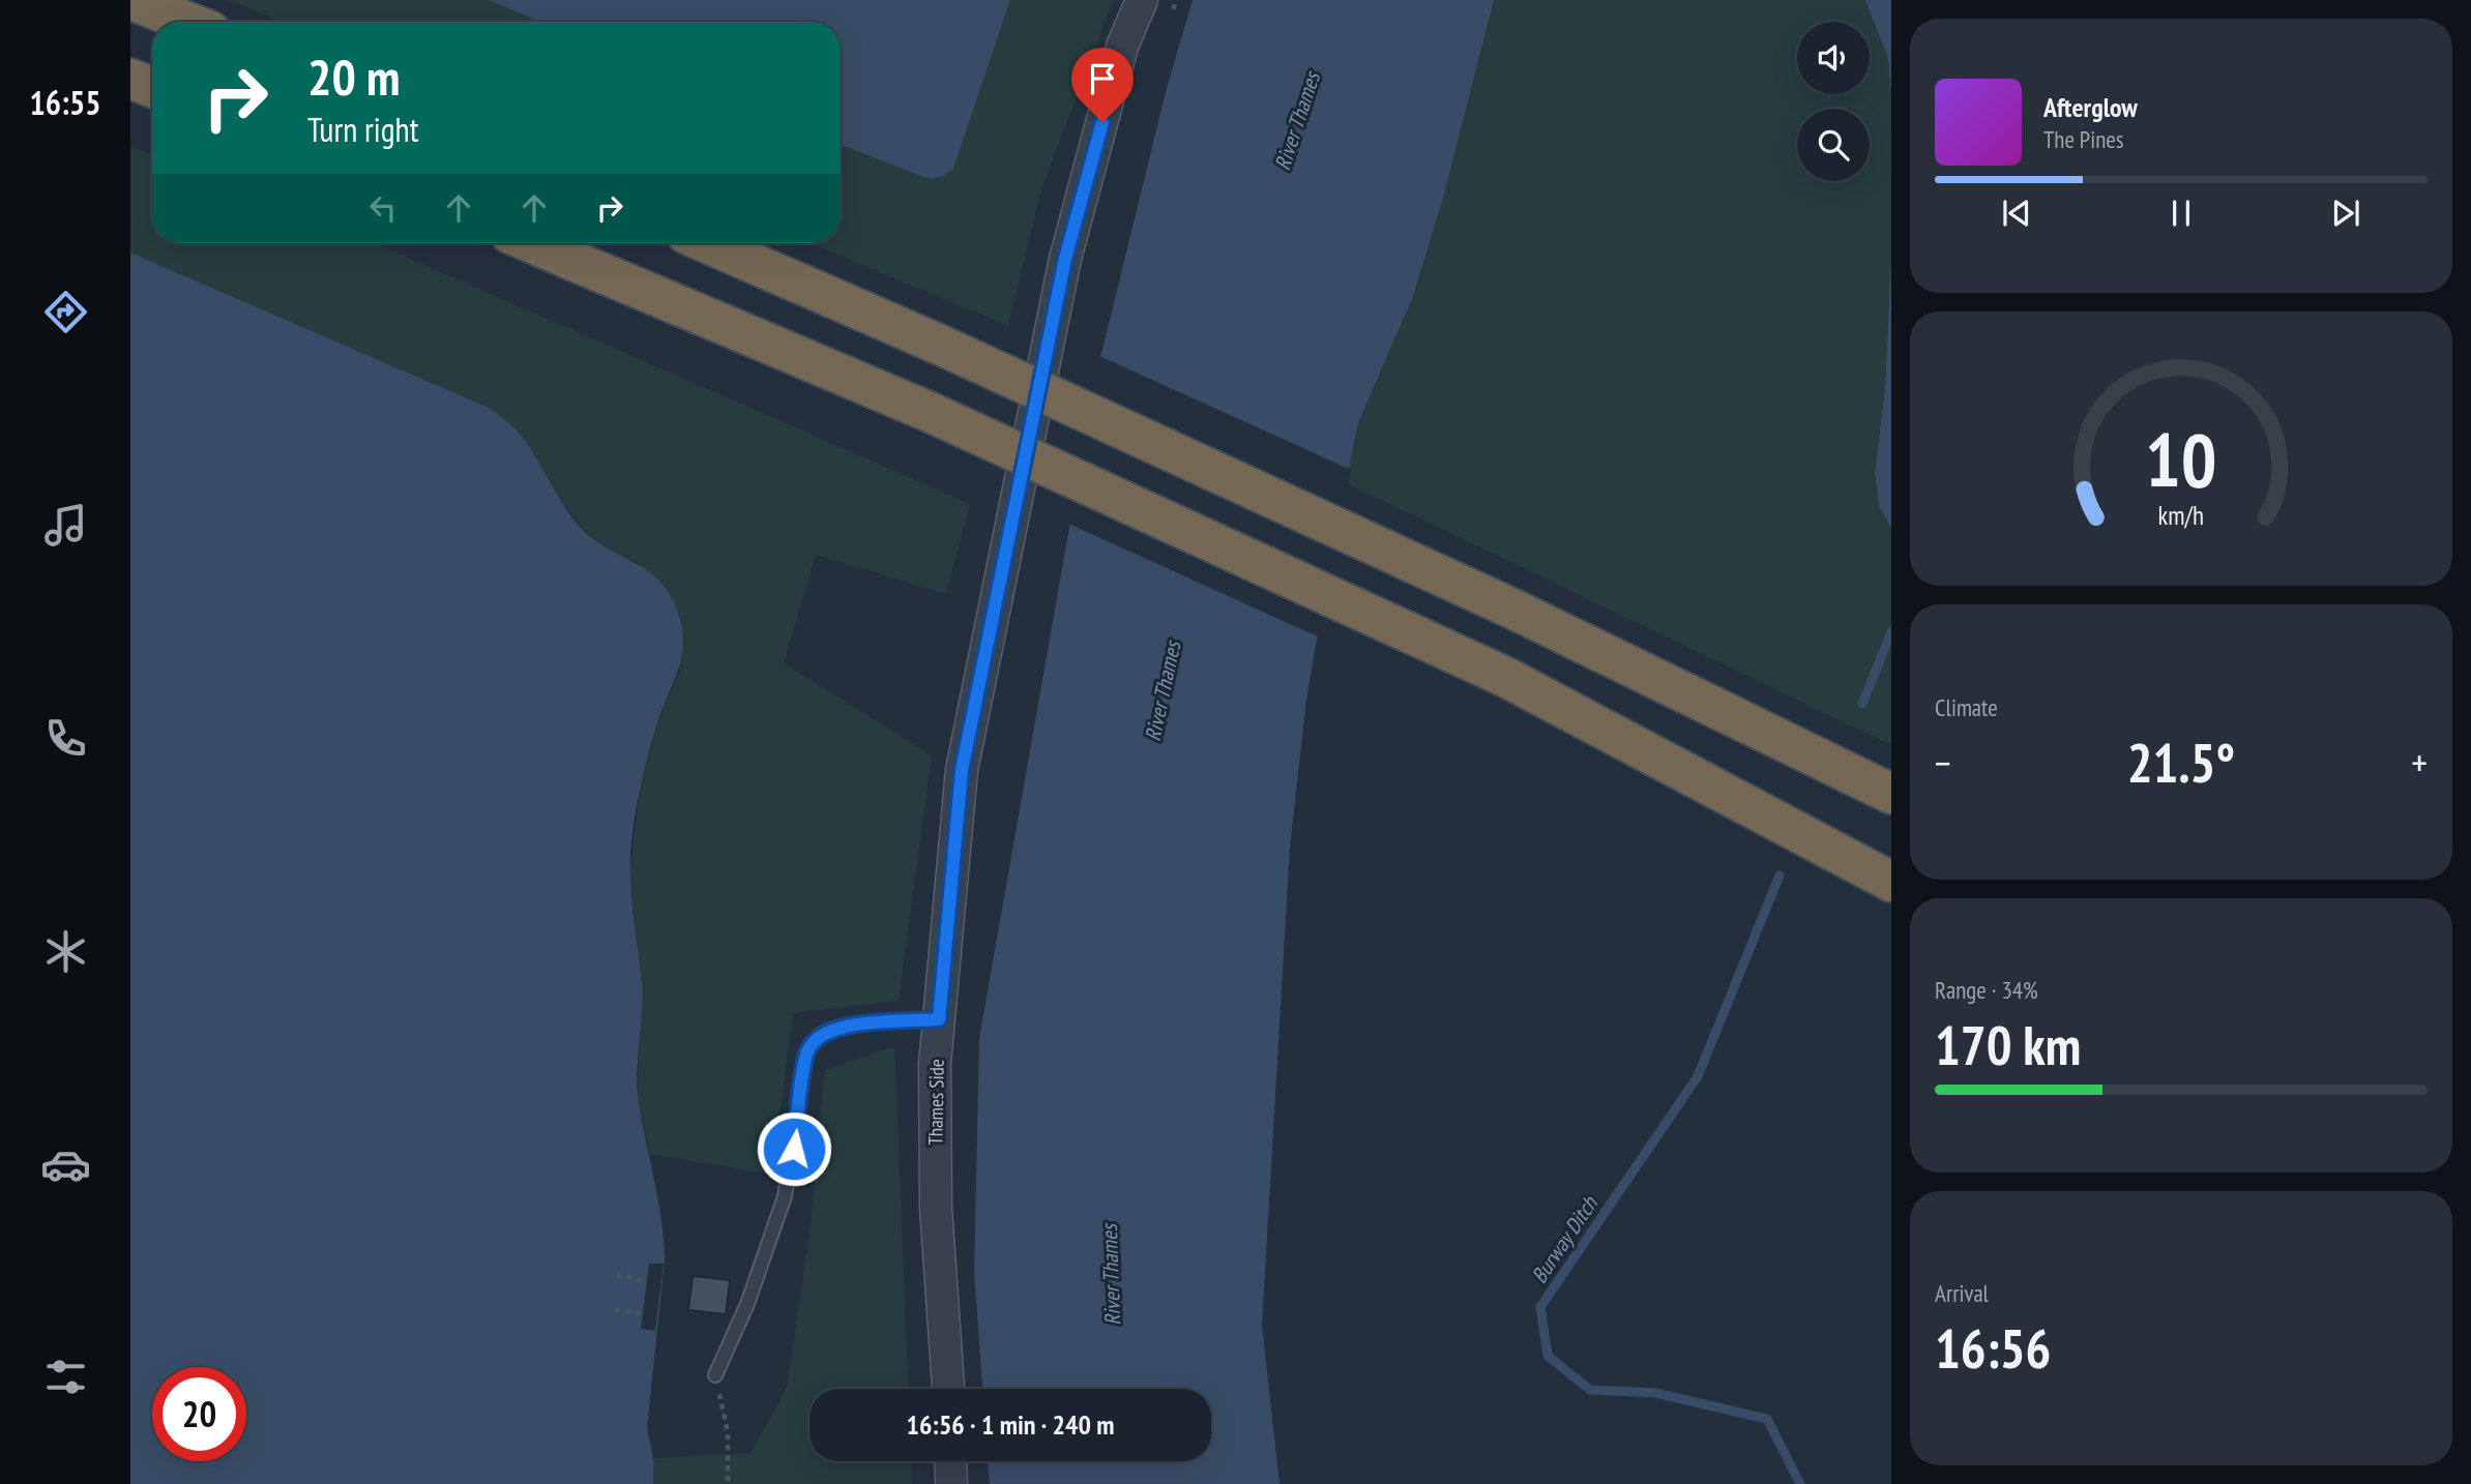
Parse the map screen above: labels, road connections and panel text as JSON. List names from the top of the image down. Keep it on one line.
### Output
{"streets":{"street":["Thames Side"]},"water":["River Thames","Burway Ditch"],"page":{"tabs":"16:55","turn":["20 m","Turn right"],"song":["Afterglow","The Pines"],"tile":["Climate",["Range · 34%","170 km"],["Arrival","16:56"]],"heat":["−","21.5°","+"],"limit":"20","trip":"16:56 · 1 min · 240 m","gauge":["10","km/h"]}}
